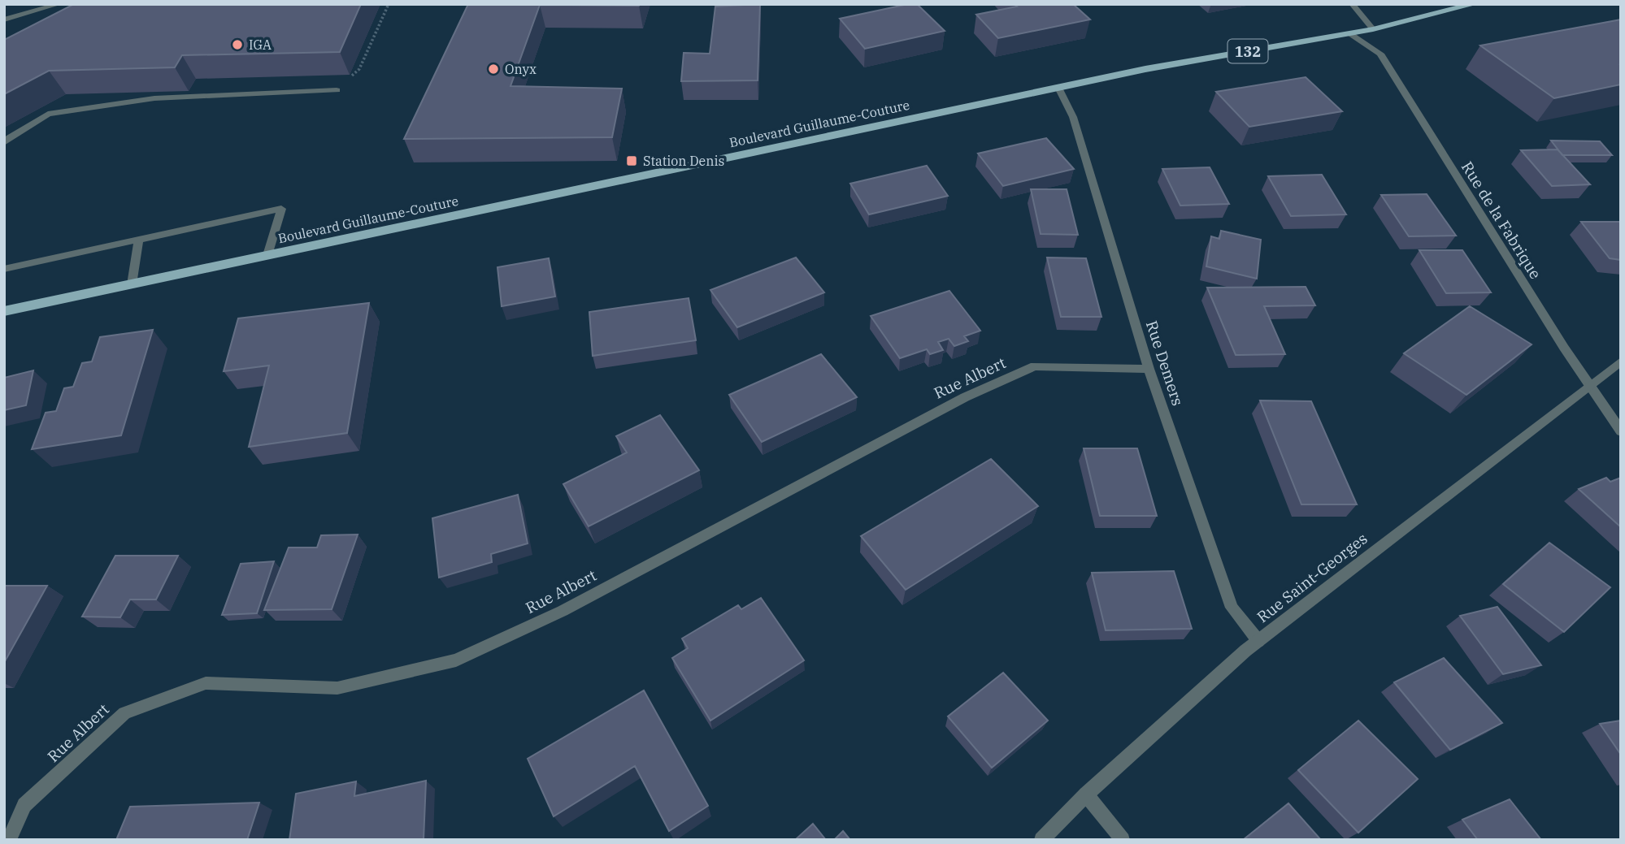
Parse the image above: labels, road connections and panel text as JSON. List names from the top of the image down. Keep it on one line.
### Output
{"streets":{"main road":["132","Boulevard Guillaume-Couture"],"street":["Rue de la Fabrique","Rue Demers","Rue Albert","Rue Saint-Georges"]},"crossings":[["Boulevard Guillaume-Couture","Rue de la Fabrique"],["Boulevard Guillaume-Couture","Rue Demers"],["Rue de la Fabrique","Rue Saint-Georges"],["Rue Demers","Rue Albert"],["Rue Demers","Rue Saint-Georges"]],"places":{"other":["IGA","Onyx"],"transit":["Station Denis"]}}
